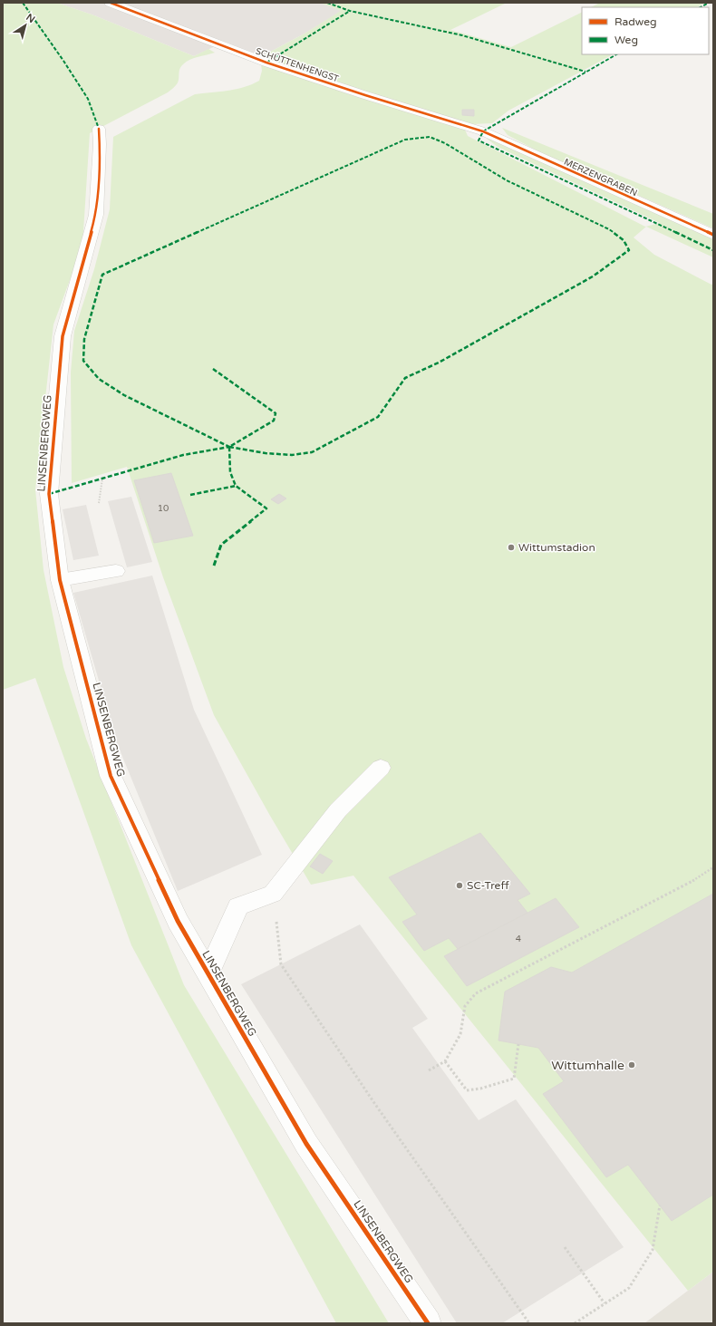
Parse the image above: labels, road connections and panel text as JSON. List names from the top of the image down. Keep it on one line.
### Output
{"streets":{"street":["SCHÜTTENHENGST","MERZENGRABEN","LINSENBERGWEG"]},"crossings":[["SCHÜTTENHENGST","MERZENGRABEN"]],"places":["Wittumstadion","SC-Treff","Wittumhalle"],"house_numbers":["10","4"],"legend":["Radweg","Weg"],"north":"top right"}
